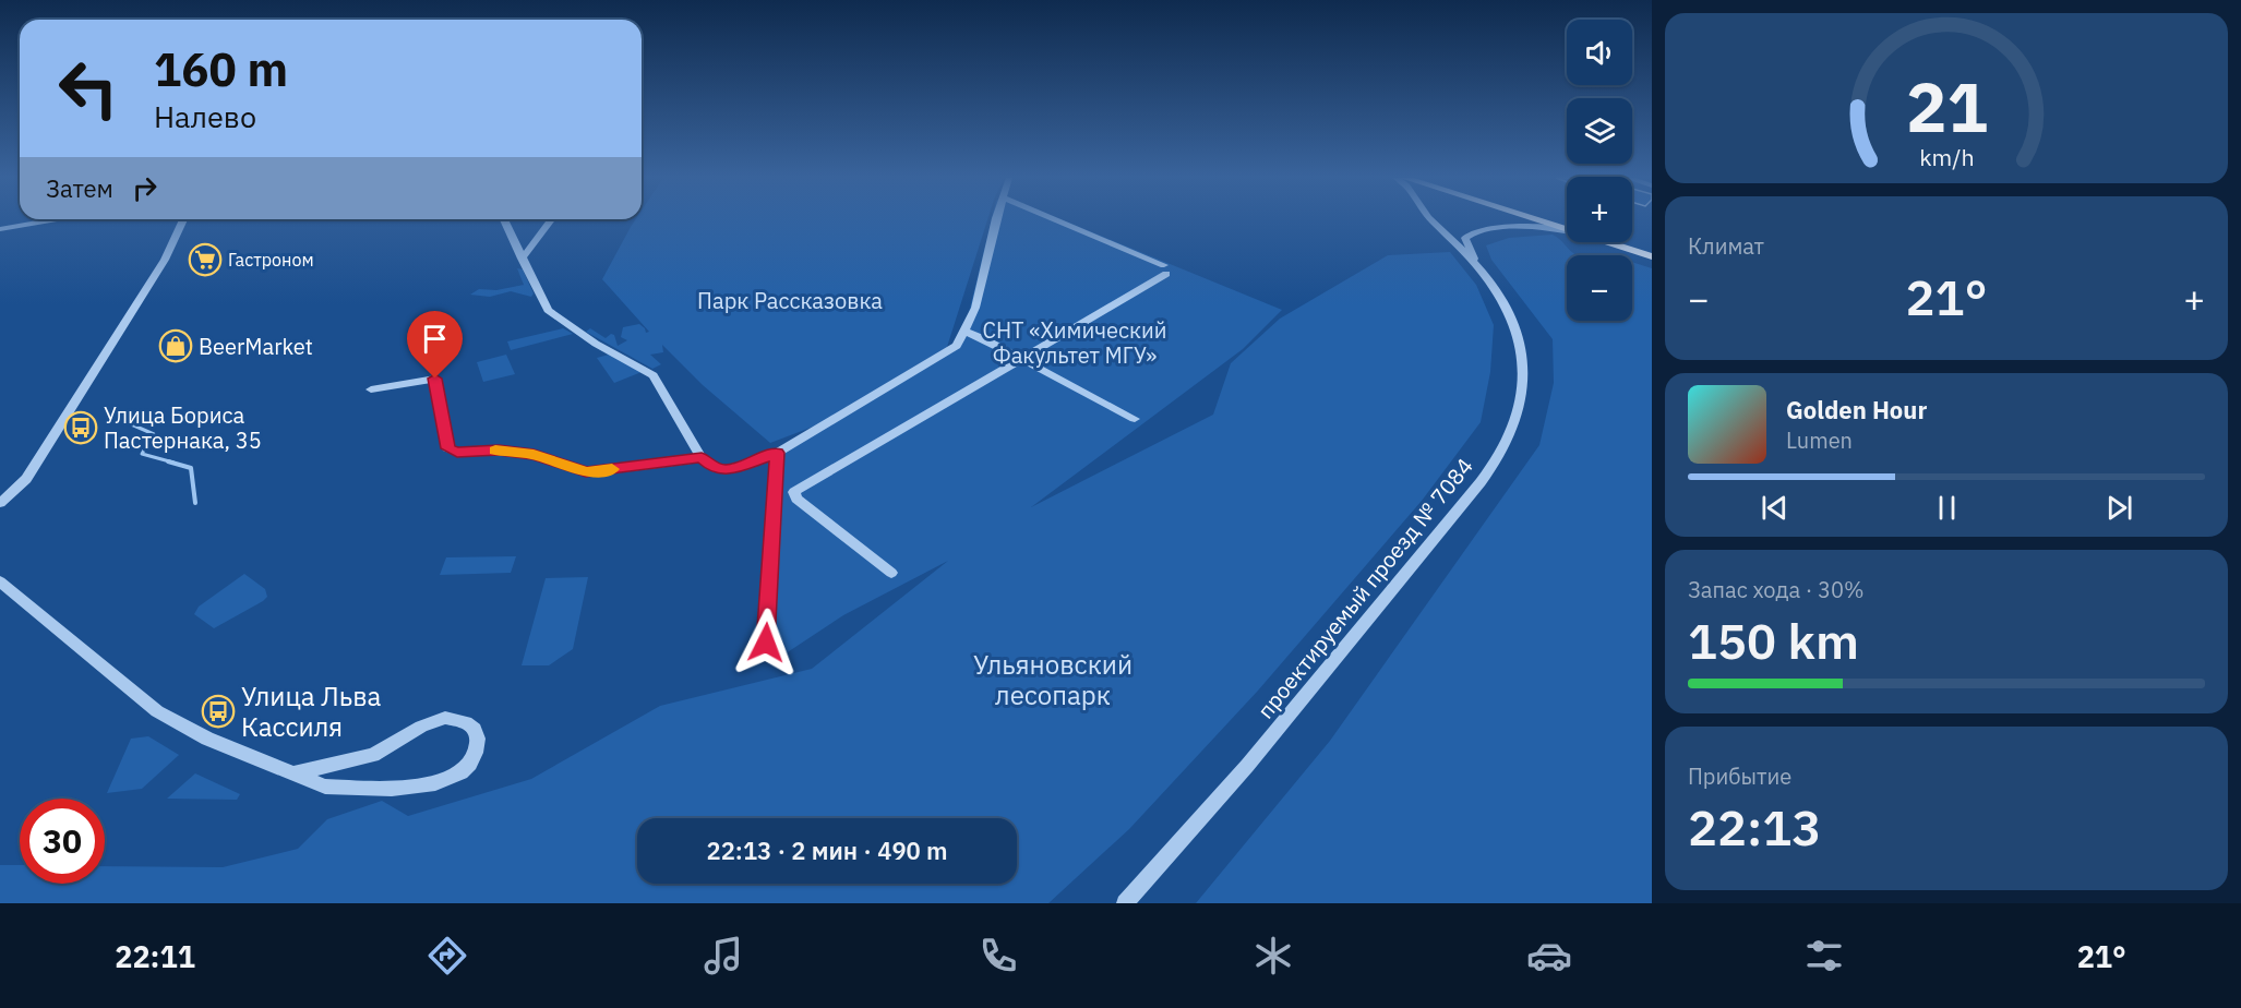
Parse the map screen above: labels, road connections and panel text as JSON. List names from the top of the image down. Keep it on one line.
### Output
{"streets":{"street":["проектируемый проезд № 7084"]},"parks":["Парк Рассказовка","СНТ «Химический Факультет МГУ»","Ульяновский лесопарк"],"places":{"supermarket":["Гастроном"],"shop":["BeerMarket"],"bus stop":["Улица Бориса Пастернака, 35","Улица Льва Кассиля"]},"page":{"map_buttons":["+","−"],"turn":["160 m","Налево"],"then":"Затем","tile":["Климат",["Запас хода · 30%","150 km"],["Прибытие","22:13"]],"heat":["−","21°","+"],"song":["Golden Hour","Lumen"],"limit":"30","trip":"22:13 · 2 мин · 490 m","tabs":["22:11","21°"],"gauge":["21","km/h"]}}
